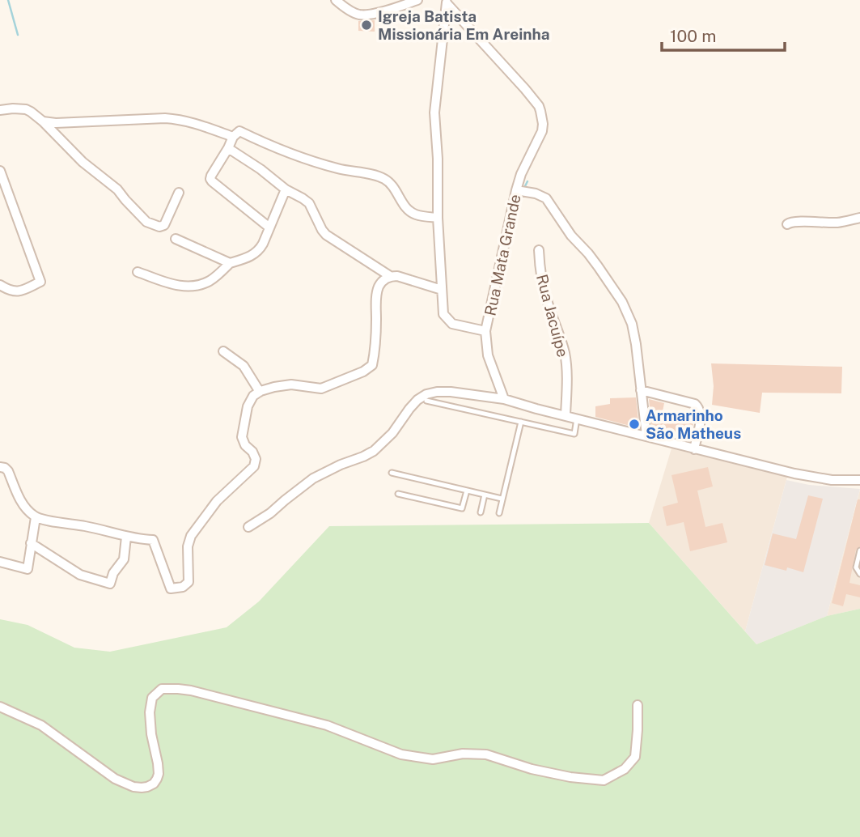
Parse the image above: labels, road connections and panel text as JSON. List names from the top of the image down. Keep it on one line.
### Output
{"streets":{"street":["Rua Mata Grande","Rua Jacuípe"]},"places":["Igreja Batista Missionária Em Areinha","Armarinho São Matheus"],"scale_bar":"100 m"}
